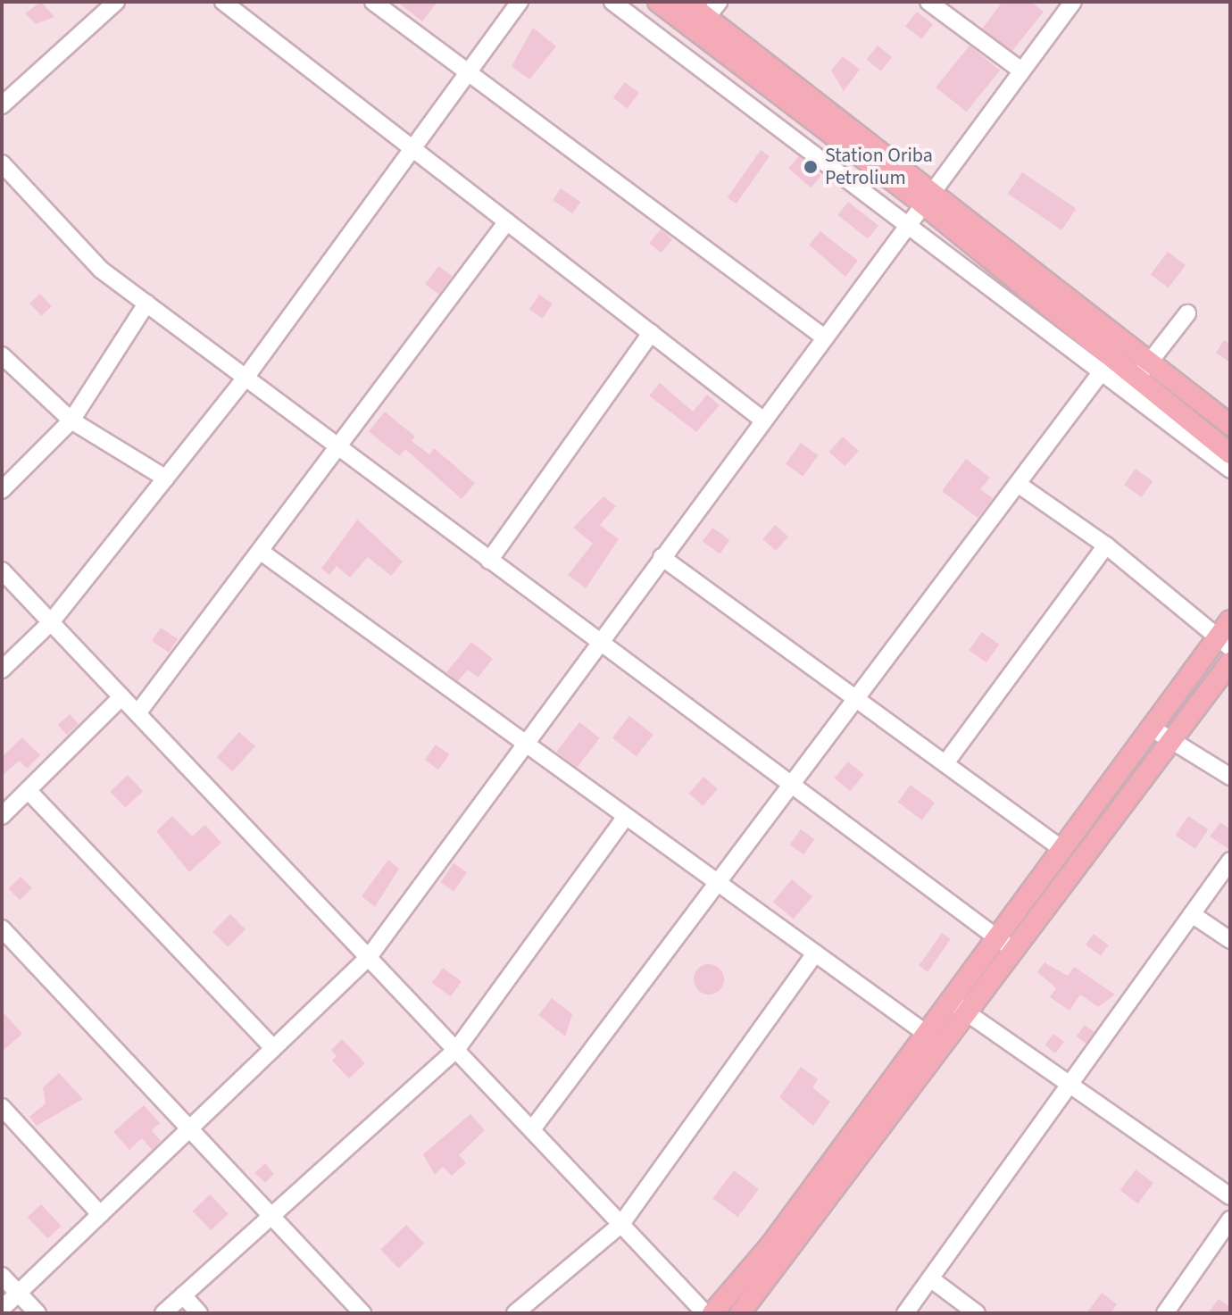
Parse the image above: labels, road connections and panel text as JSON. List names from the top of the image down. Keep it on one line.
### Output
{"places":["Station Oriba Petrolium"]}
